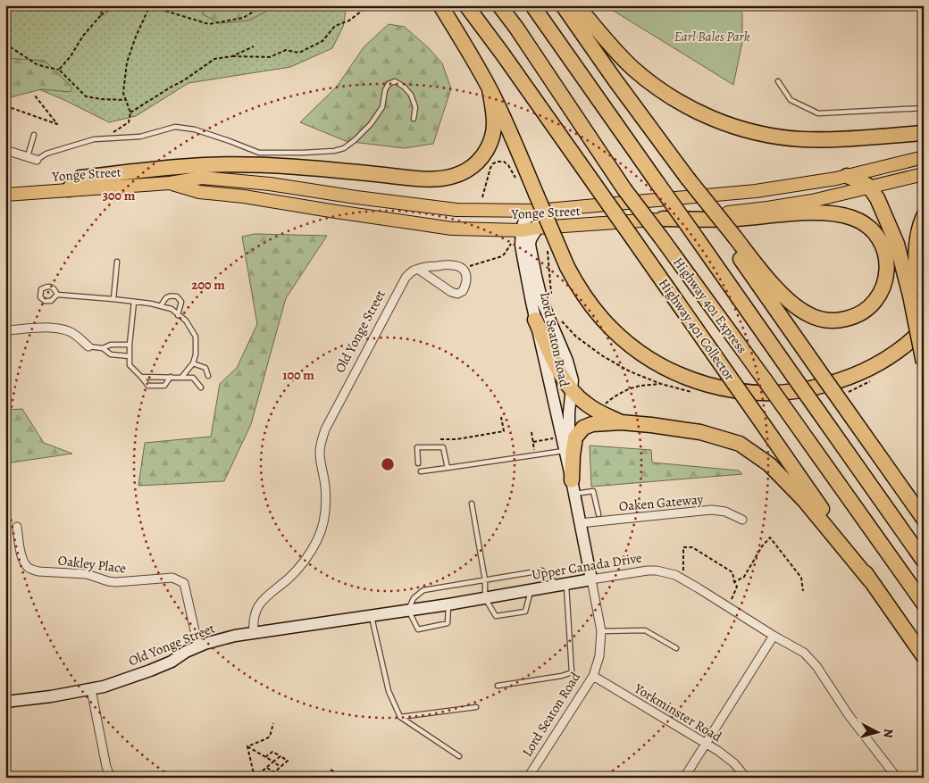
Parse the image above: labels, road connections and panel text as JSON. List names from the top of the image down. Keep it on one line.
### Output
{"streets":{"highway":["Highway 401 Express","Highway 401 Collector"],"main road":["Yonge Street"],"street":["Old Yonge Street","Lord Seaton Road","Oaken Gateway","Oakley Place","Upper Canada Drive","Yorkminster Road"]},"crossings":[["Yonge Street","Lord Seaton Road"],["Old Yonge Street","Oakley Place"],["Old Yonge Street","Upper Canada Drive"],["Lord Seaton Road","Oaken Gateway"],["Lord Seaton Road","Upper Canada Drive"],["Lord Seaton Road","Yorkminster Road"]],"parks":["Earl Bales Park"],"north":"right","rings":["300 m","200 m","100 m"]}
